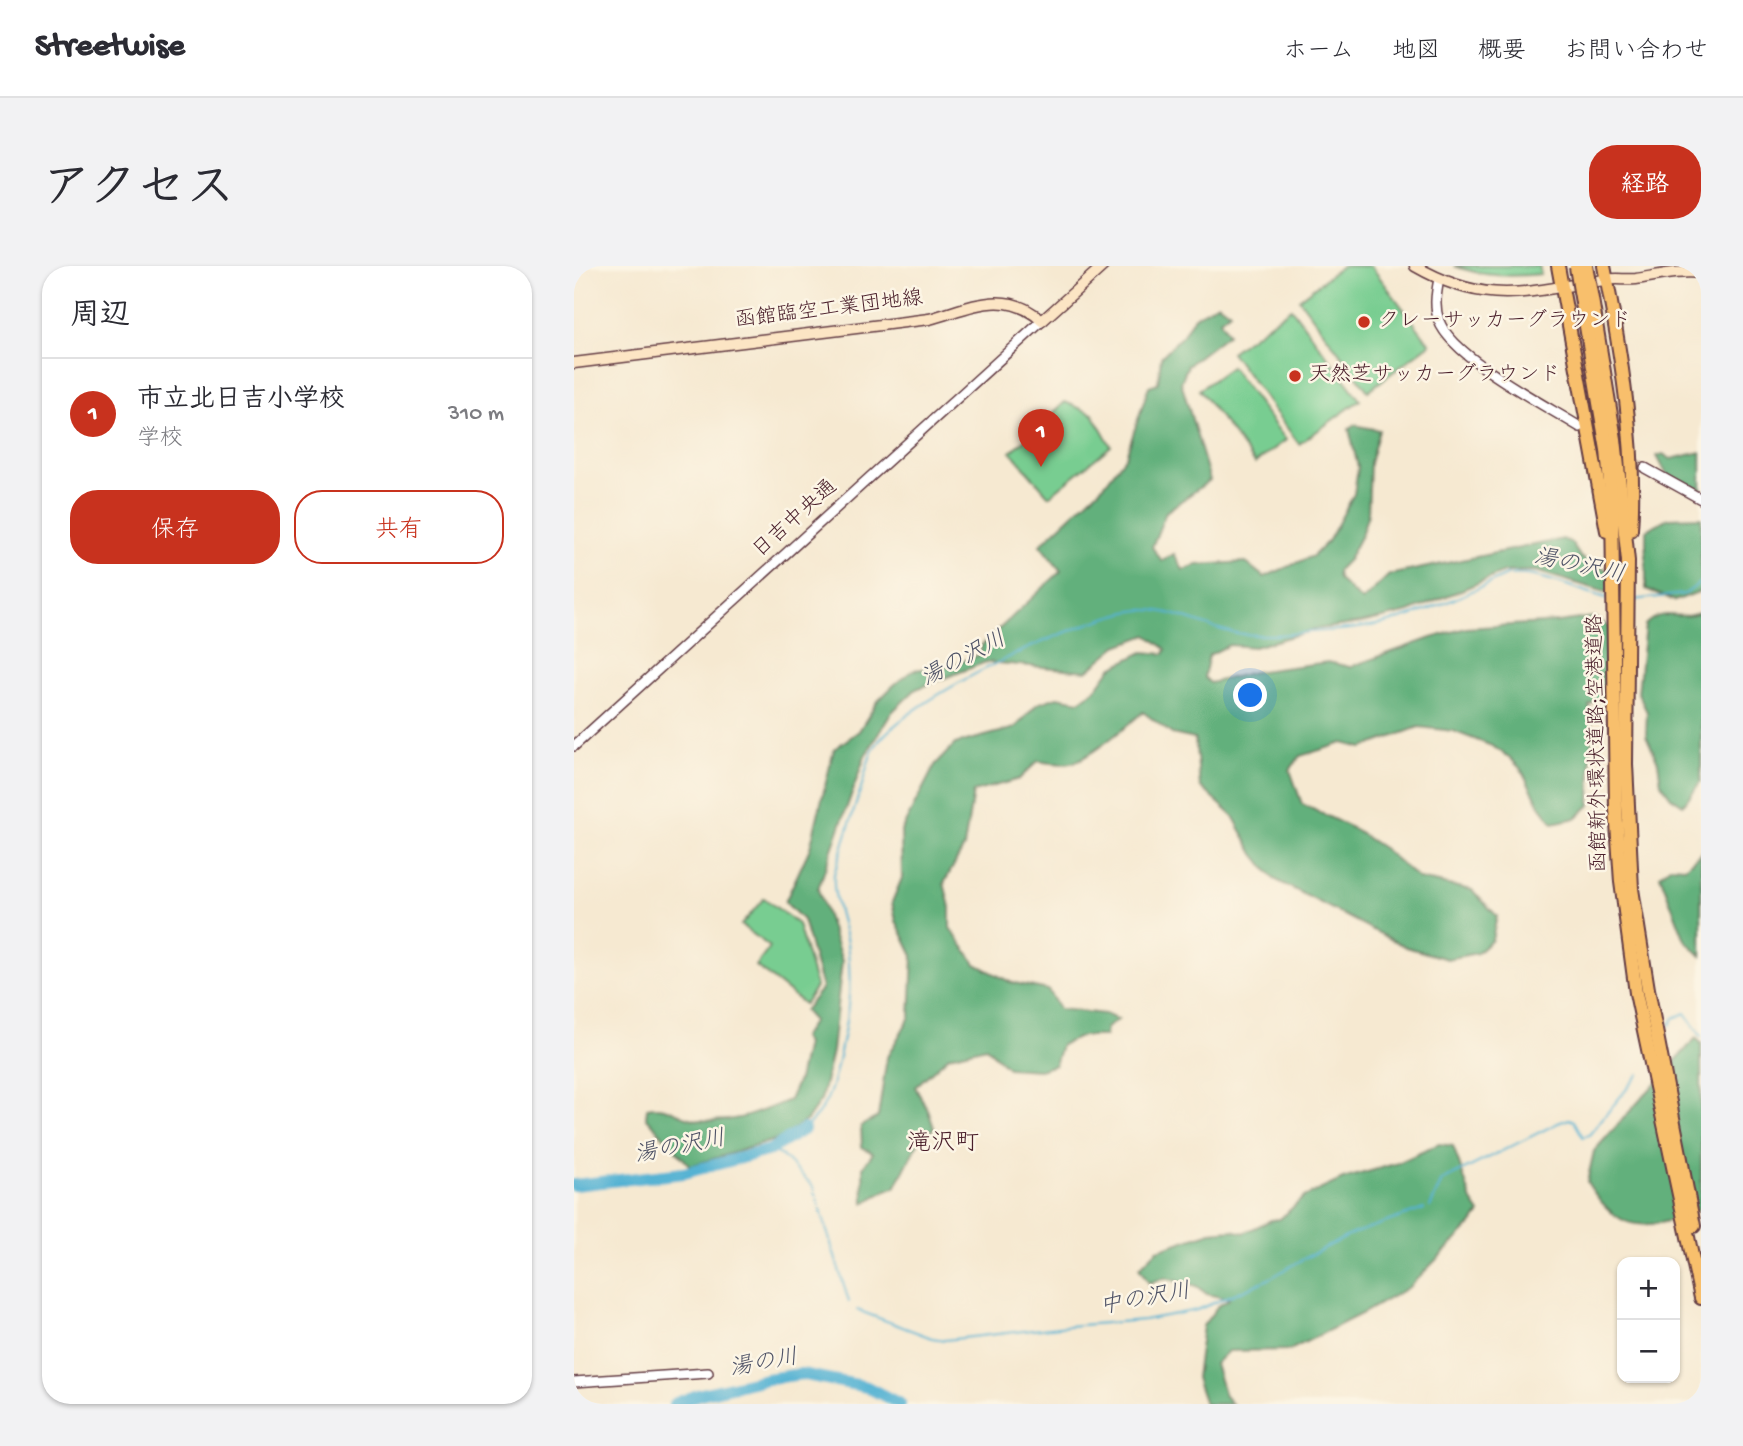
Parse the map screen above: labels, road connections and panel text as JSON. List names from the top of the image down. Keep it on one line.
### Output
{"streets":{"highway":["函館新外環状道路;空港道路"],"main road":["函館臨空工業団地線"],"street":["日吉中央通"]},"crossings":[["函館臨空工業団地線","日吉中央通"]],"districts":["滝沢町"],"water":["湯の沢川","中の沢川","湯の川"],"places":["クレーサッカーグラウンド","天然芝サッカーグラウンド"],"page":{"header":"Streetwise","nav":["ホーム","地図","概要","お問い合わせ"],"title":"アクセス","buttons":["経路",["保存","共有"]],"heading":"周辺","list":[{"mark":"1","name":"市立北日吉小学校","note":"学校","value":"310 m"}],"pins":"1","map_buttons":["+","−"]}}
